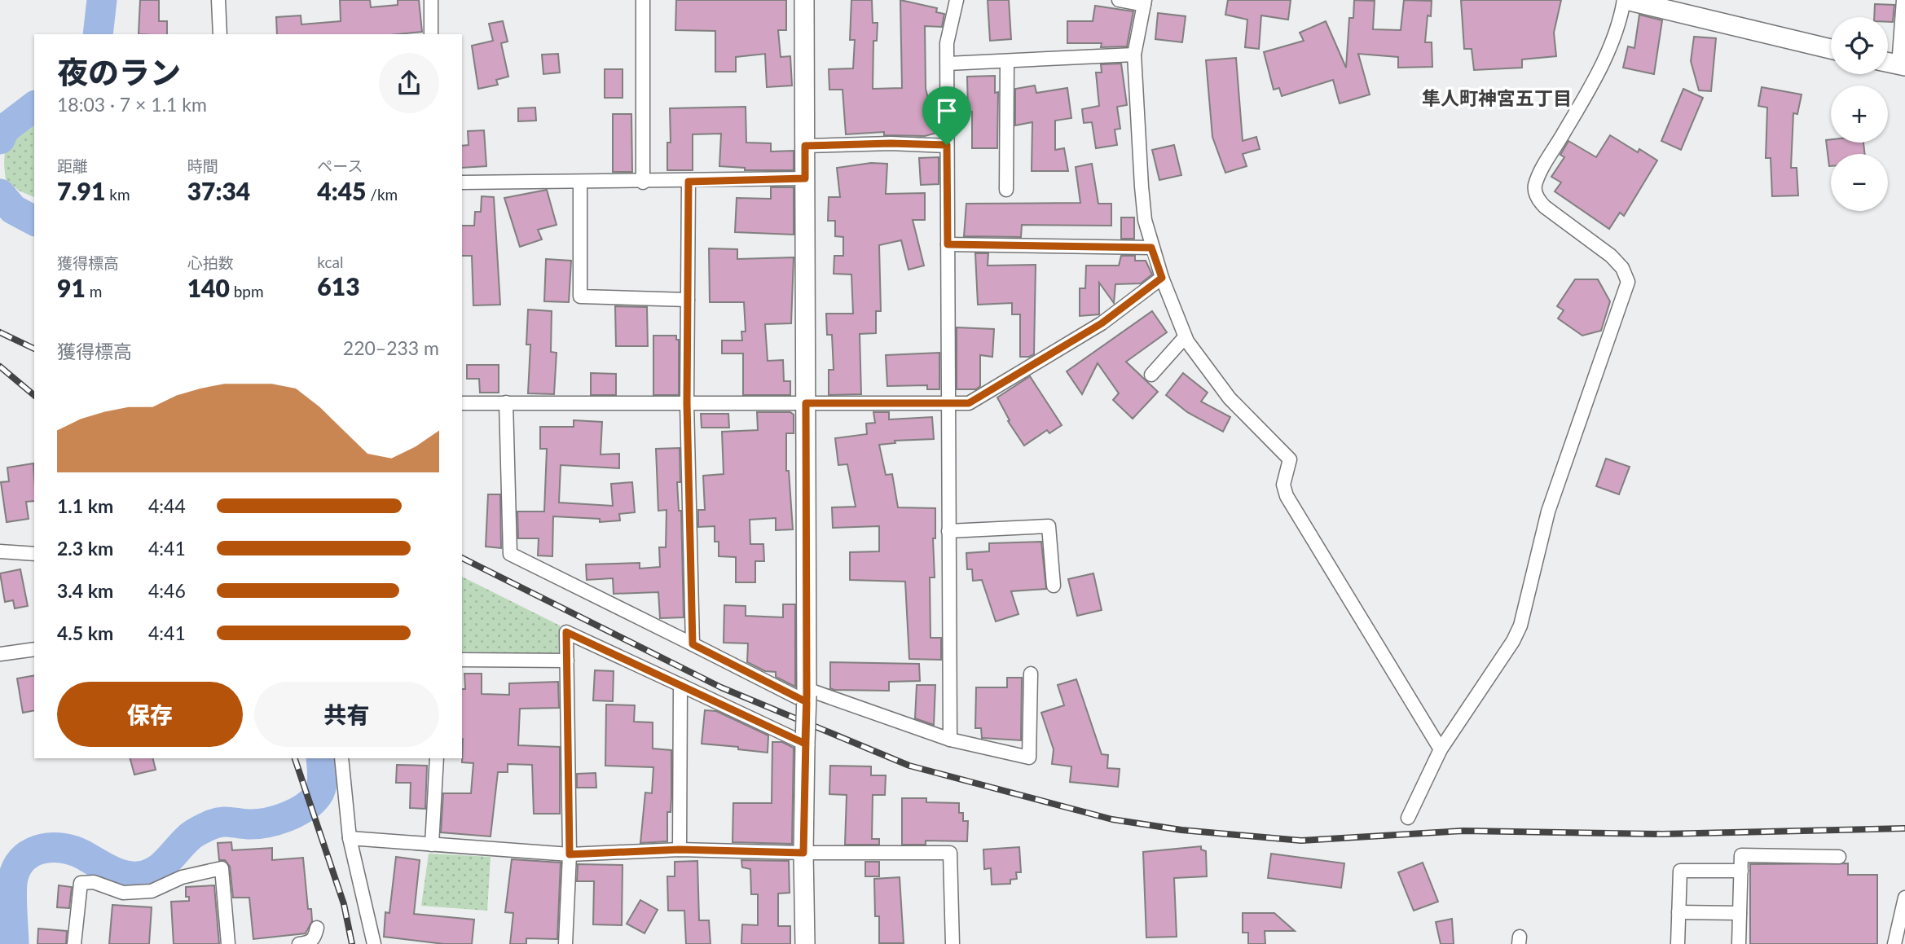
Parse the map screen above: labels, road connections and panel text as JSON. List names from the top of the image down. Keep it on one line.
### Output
{"districts":["隼人町神宮五丁目"],"page":{"map_buttons":["+","−"],"heading":["夜のラン","18:03 · 7 × 1.1 km"],"stats":[["距離","7.91 km"],["時間","37:34"],["ペース","4:45 /km"],["獲得標高","91 m"],["心拍数","140 bpm"],["kcal","613"]],"chart":["獲得標高","220–233 m"],"list":[{"name":"1.1 km","note":"4:44"},{"name":"2.3 km","note":"4:41"},{"name":"3.4 km","note":"4:46"},{"name":"4.5 km","note":"4:41"}],"buttons":["保存","共有"]}}
